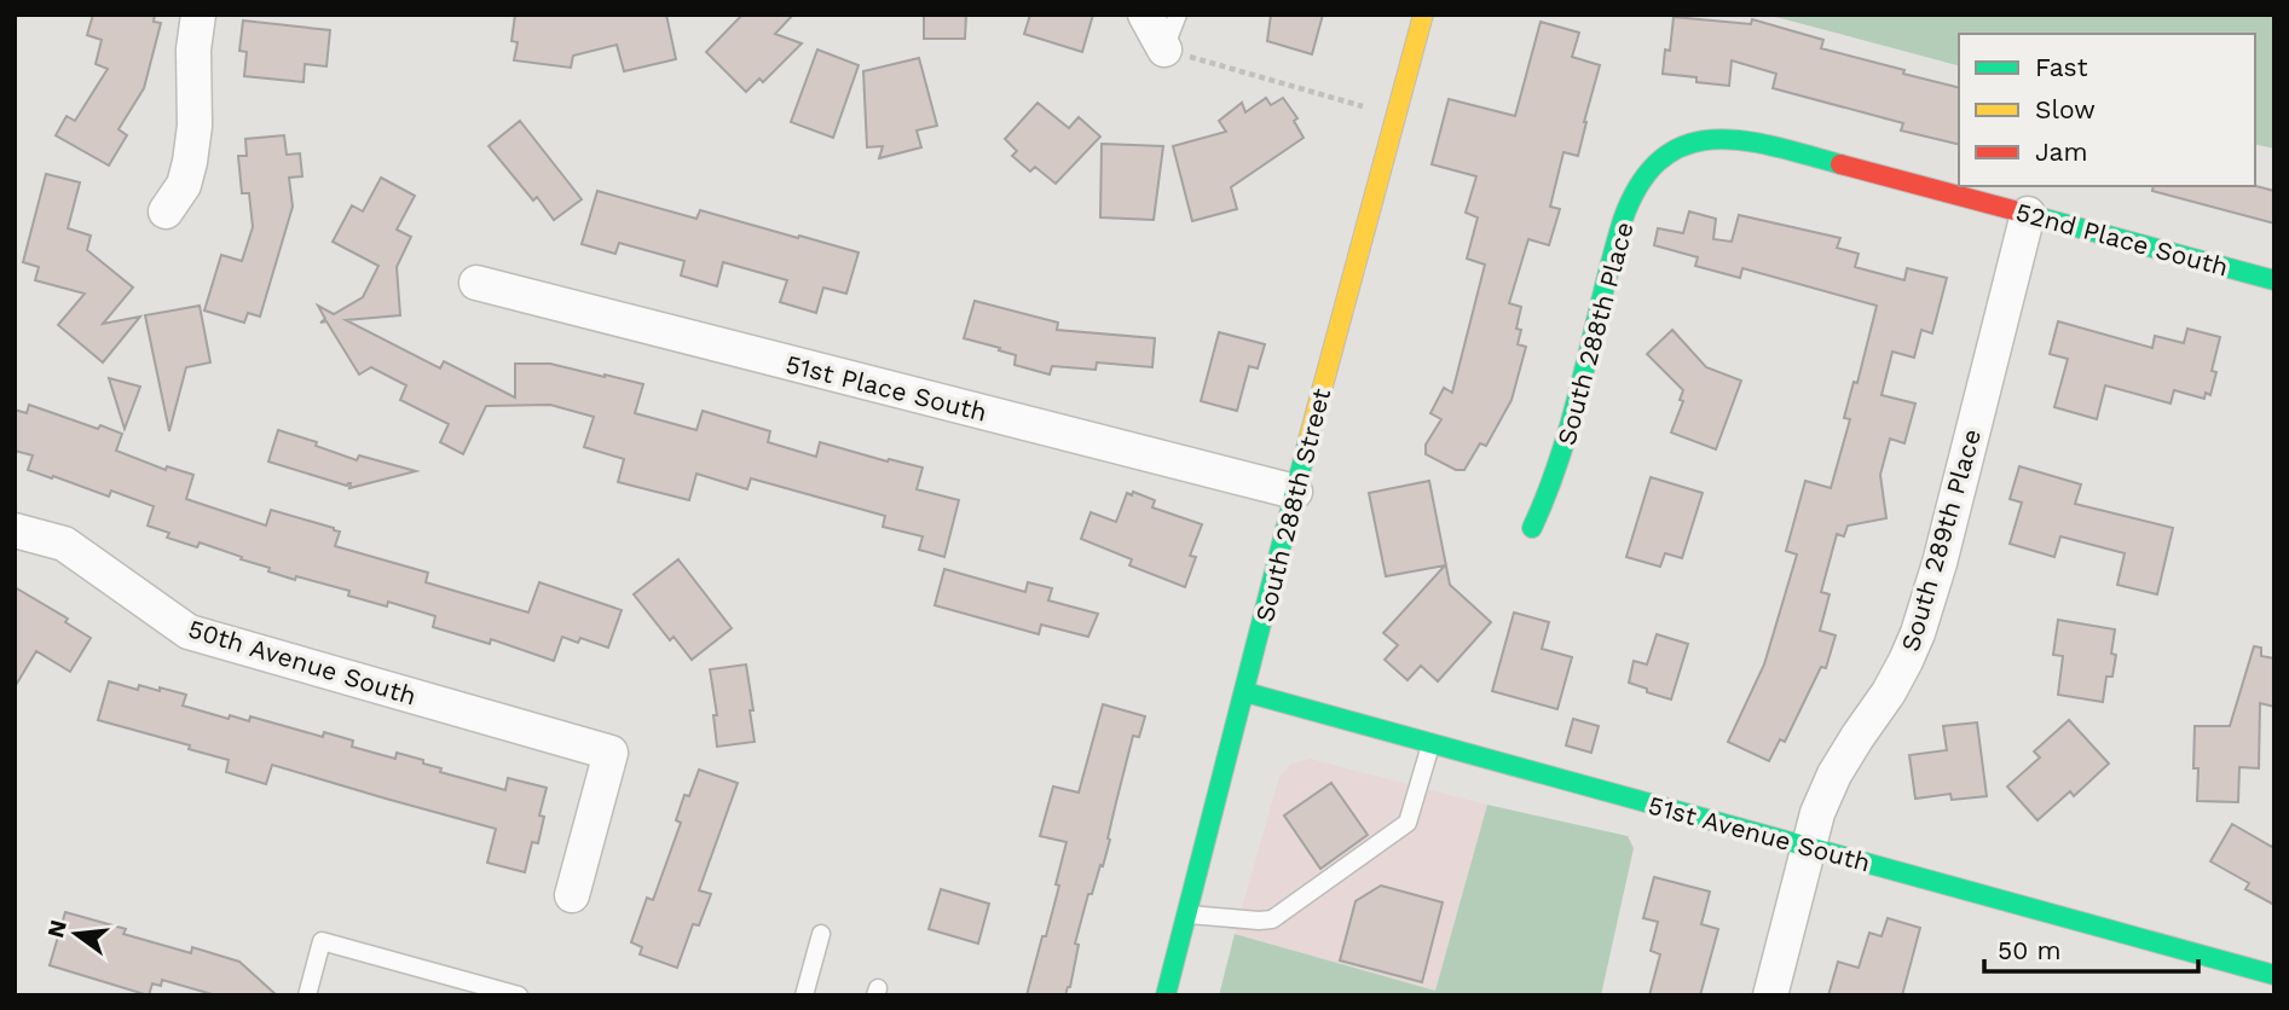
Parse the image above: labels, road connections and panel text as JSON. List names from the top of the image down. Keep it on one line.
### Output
{"streets":{"street":["52nd Place South","South 288th Place","51st Place South","South 288th Street","South 289th Place","50th Avenue South","51st Avenue South"]},"crossings":[["52nd Place South","South 288th Place"],["52nd Place South","South 289th Place"],["51st Place South","South 288th Street"],["South 288th Street","51st Avenue South"],["South 289th Place","51st Avenue South"]],"legend":["Fast","Slow","Jam"],"scale_bar":"50 m","north":"left"}
